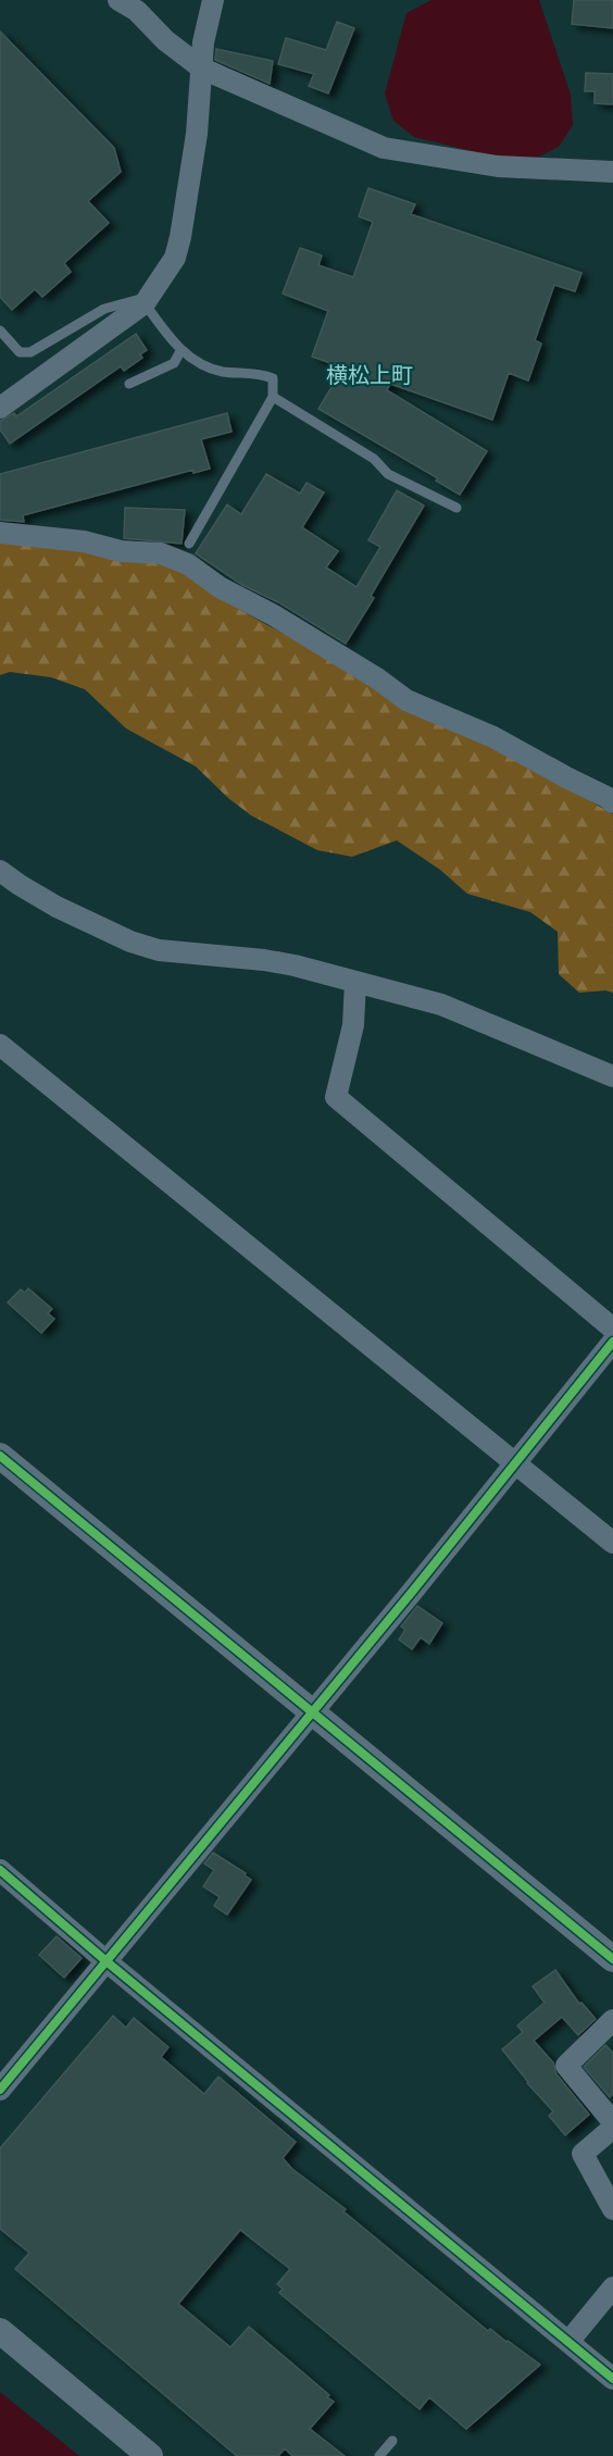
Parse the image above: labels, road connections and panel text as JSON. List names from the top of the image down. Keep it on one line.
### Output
{"districts":["横松上町"]}
